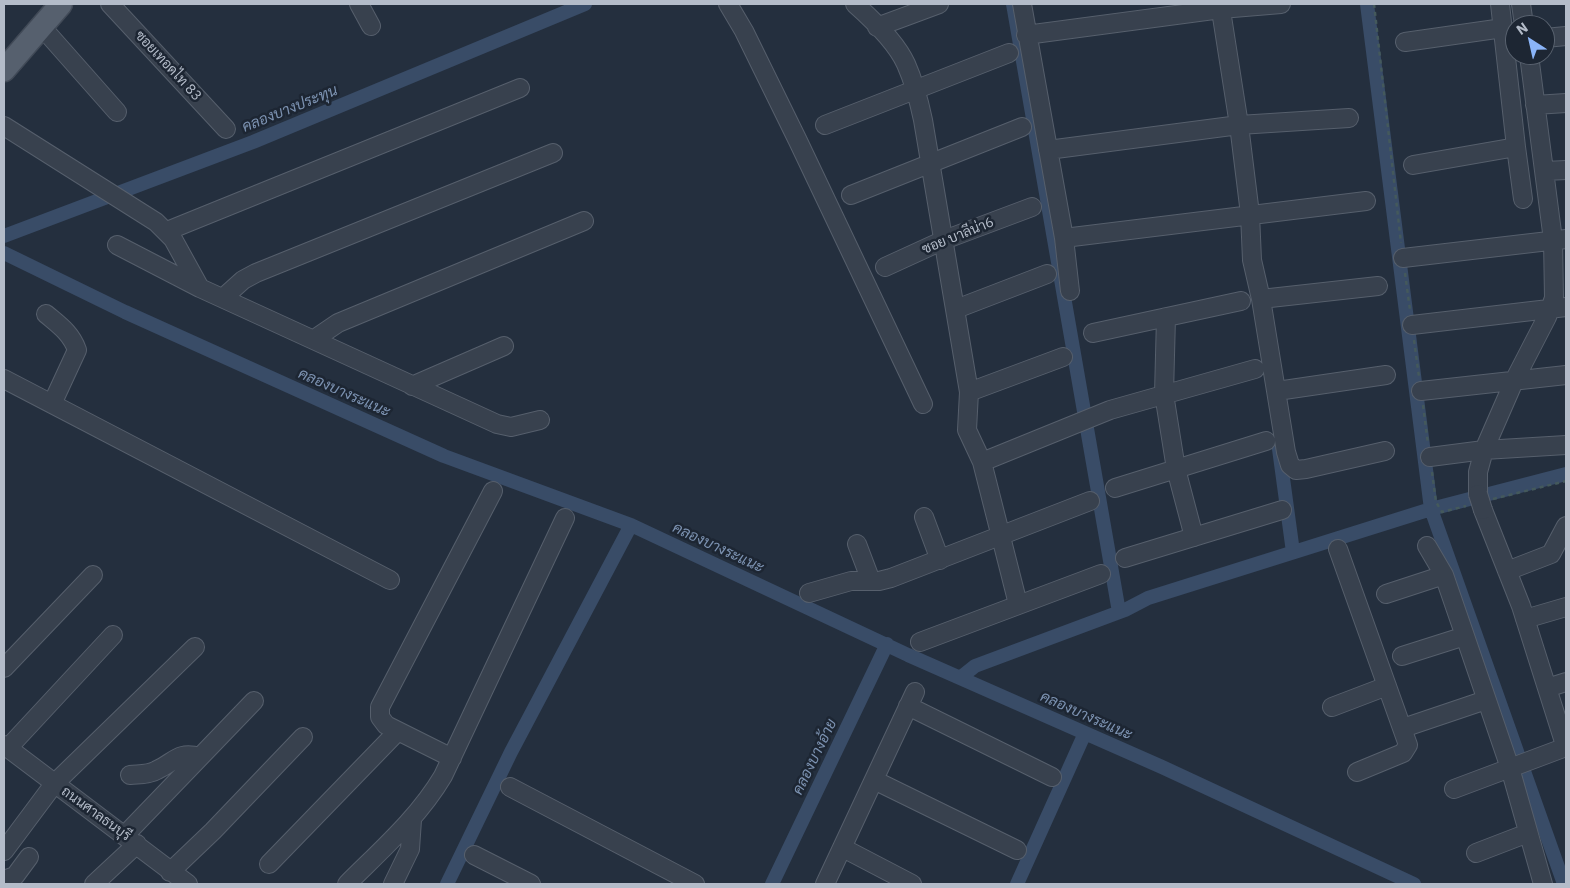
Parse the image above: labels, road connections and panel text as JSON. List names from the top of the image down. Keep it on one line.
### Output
{"streets":{"street":["ซอยเทอดไท 83","ซอย บาลีน่า6","ถนนศาลธนบุรี"]},"water":["คลองบางประทุน","คลองบางระแนะ","คลองบางอ้าย"],"north":"top left"}
